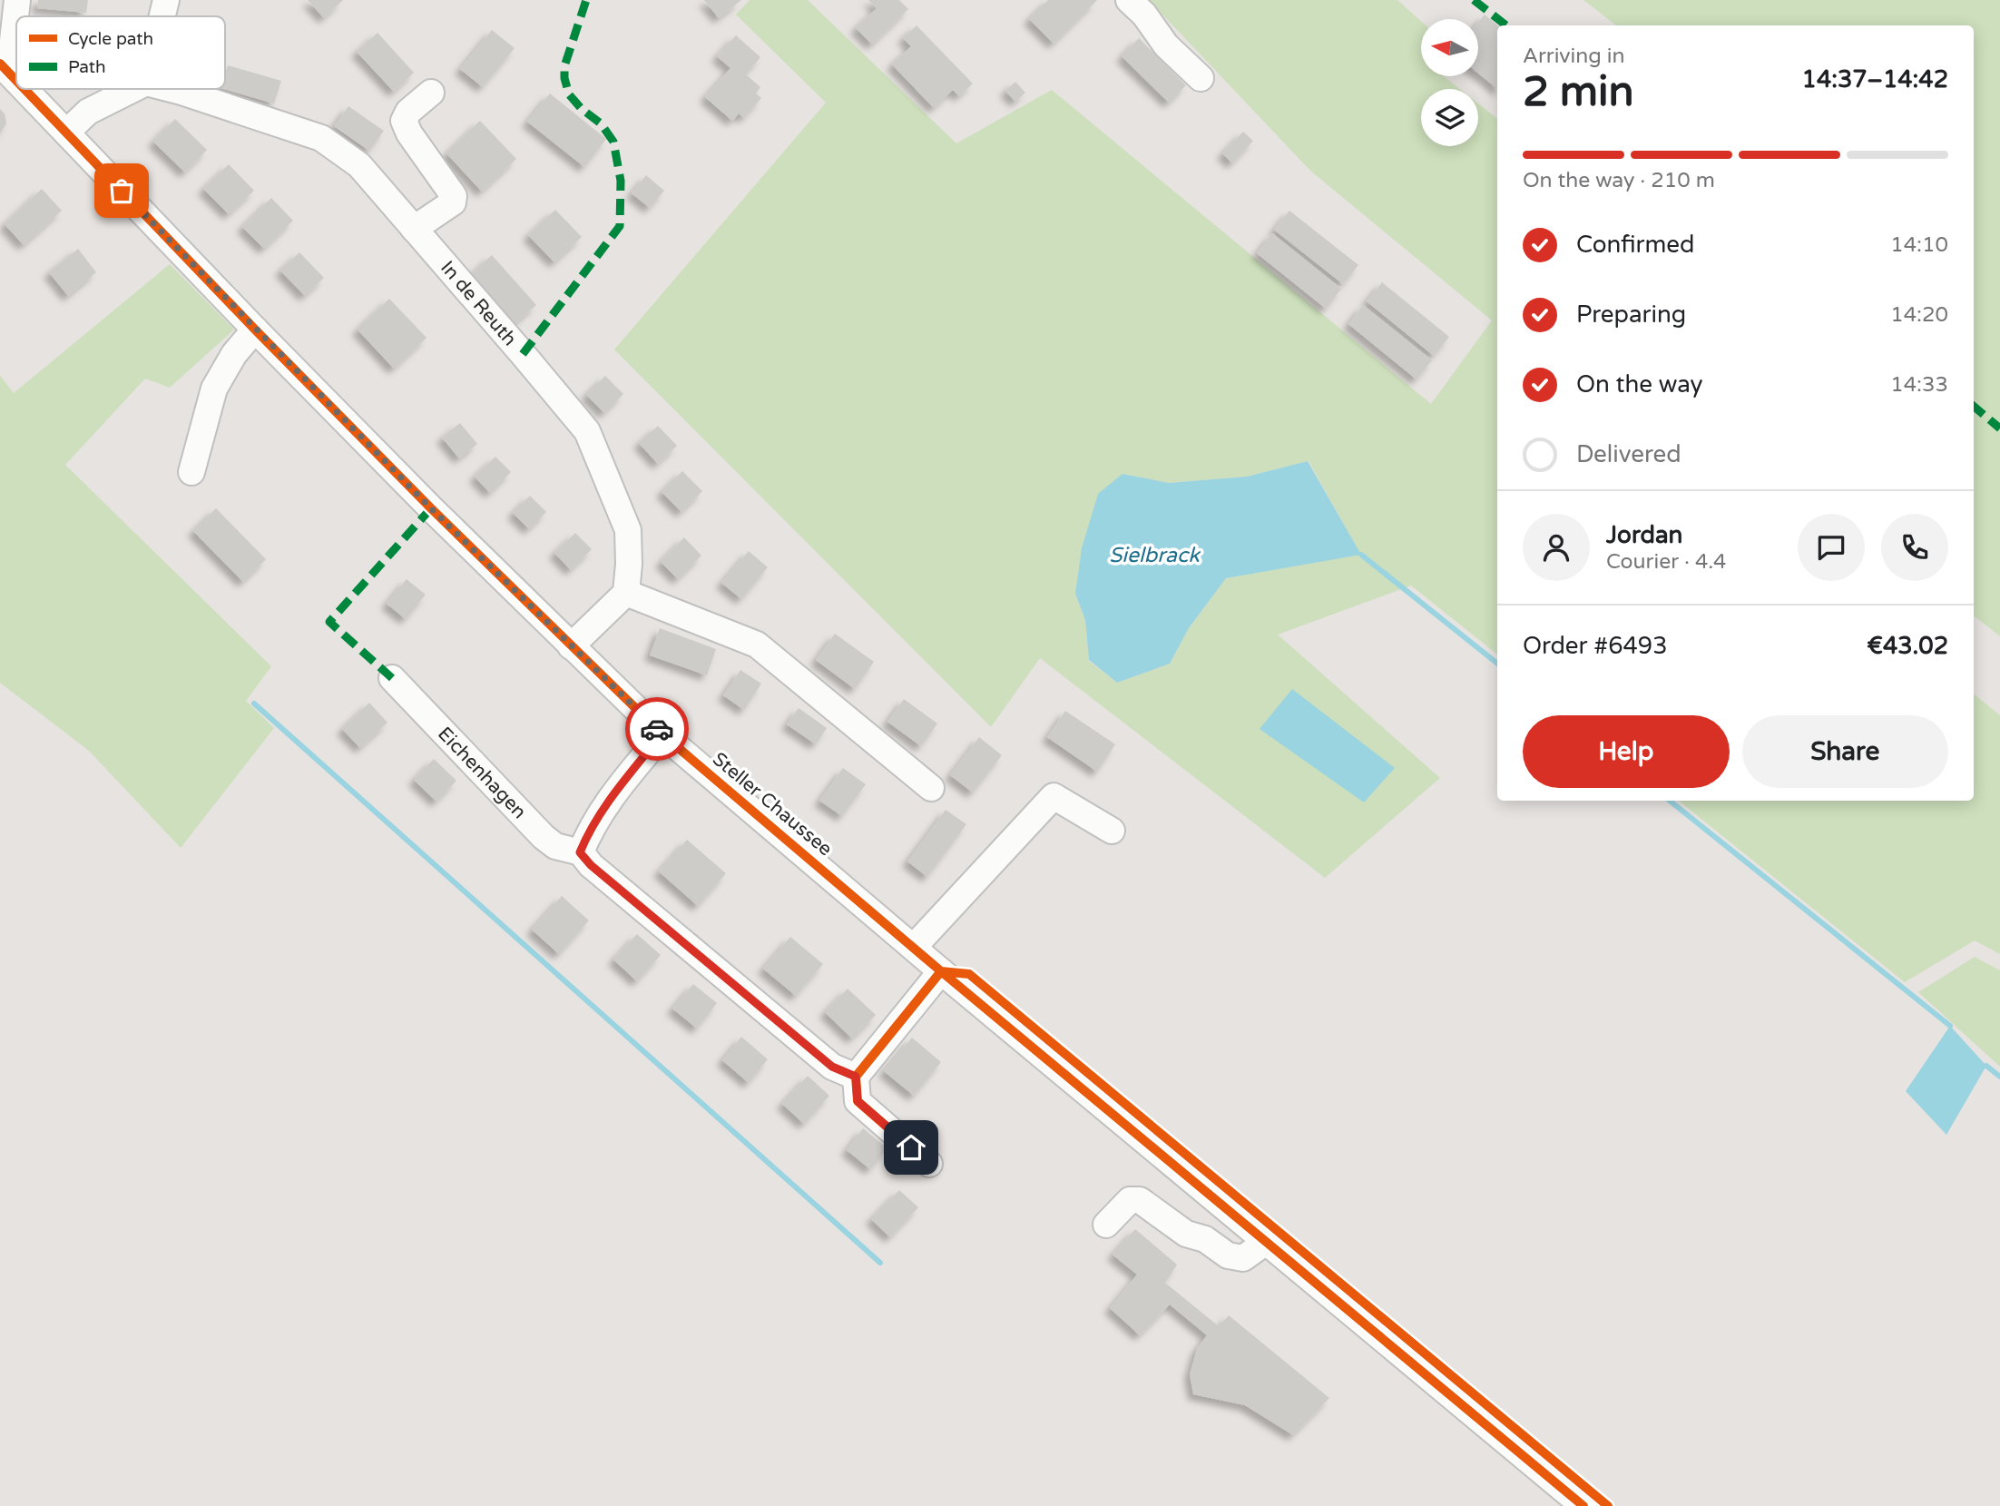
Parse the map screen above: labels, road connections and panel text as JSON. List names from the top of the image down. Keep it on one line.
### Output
{"streets":{"street":["In de Reuth","Eichenhagen","Steller Chaussee"]},"water":["Sielbrack"],"legend":["Cycle path","Path"],"north":"left","page":{"heading":["2 min","Arriving in","14:37–14:42"],"panel":["Jordan","Courier · 4.4","Order #6493","€43.02"],"bar":"On the way · 210 m","list":[["Confirmed","14:10"],["Preparing","14:20"],["On the way","14:33"],"Delivered"],"buttons":["Help","Share"]}}
